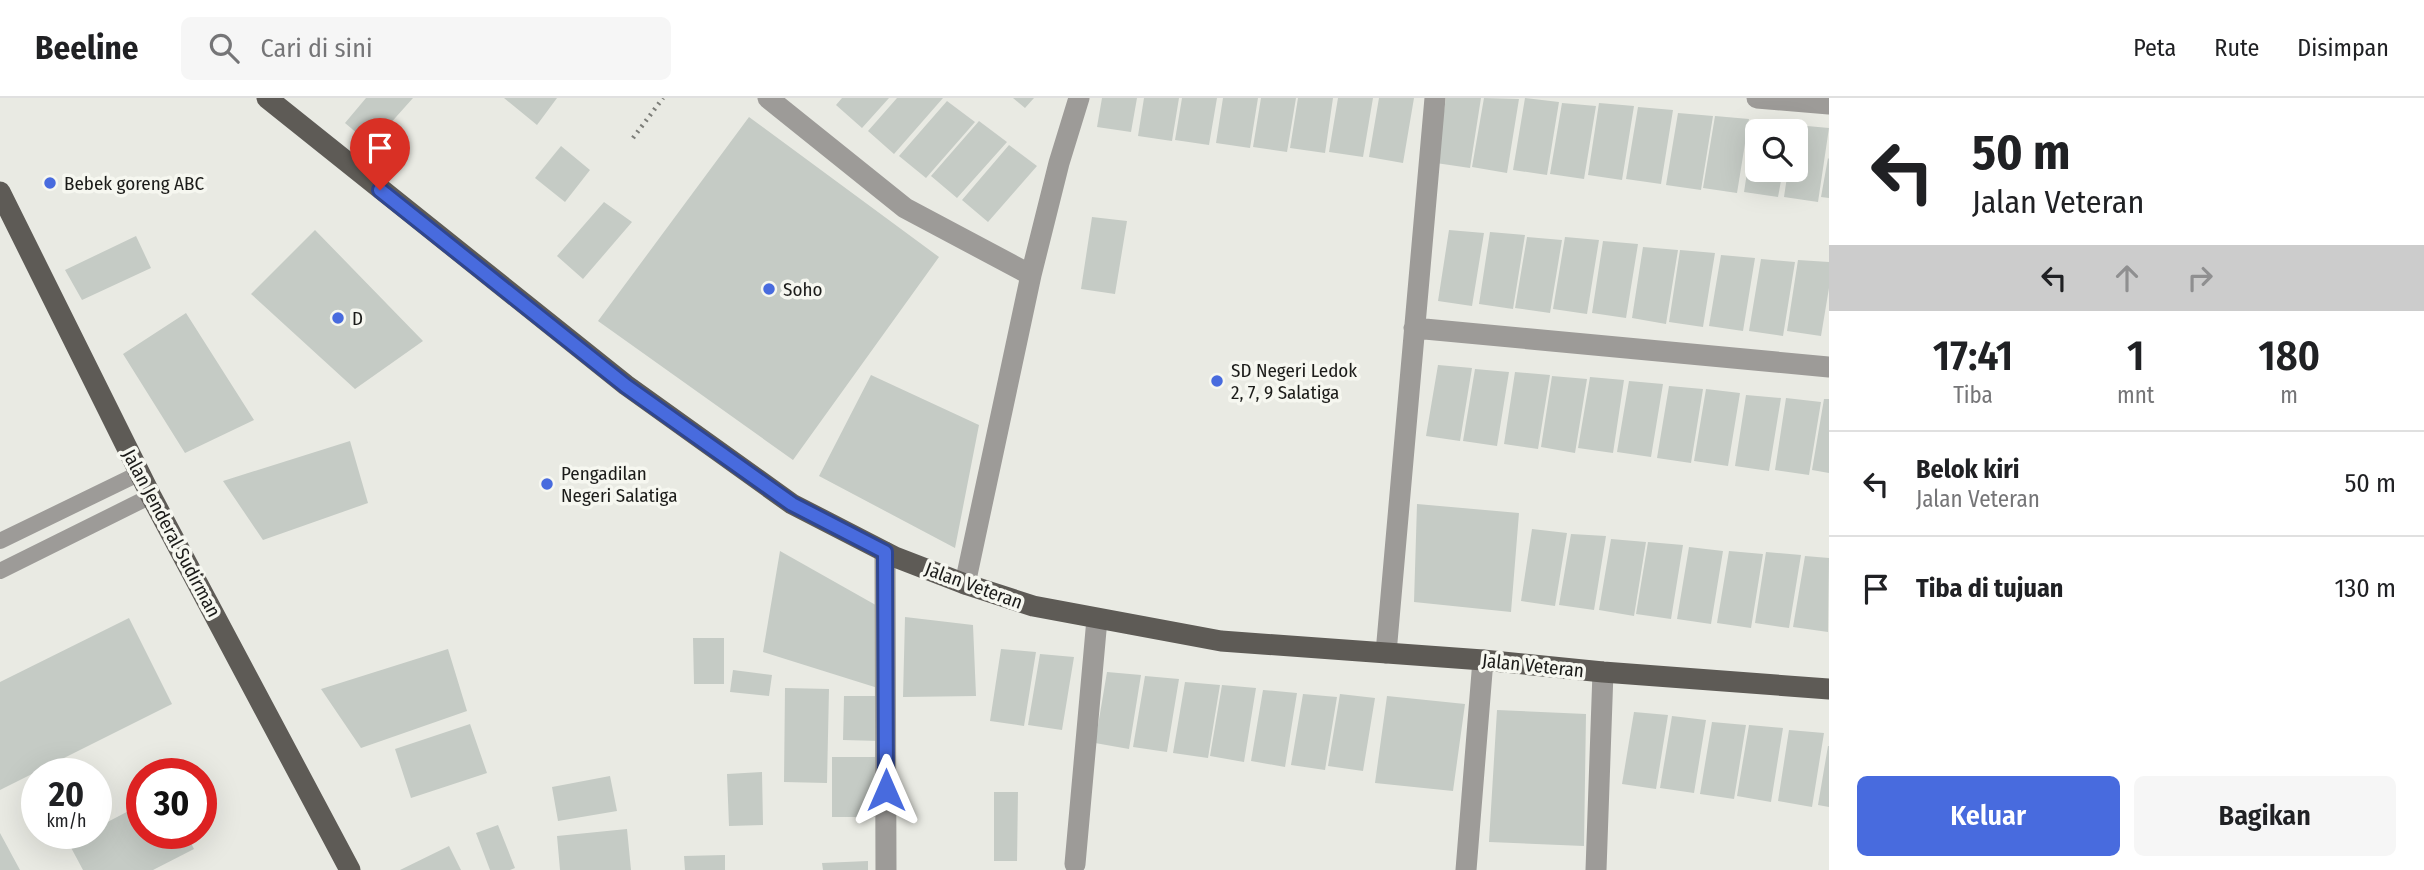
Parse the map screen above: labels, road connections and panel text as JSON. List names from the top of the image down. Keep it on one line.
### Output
{"streets":{"main road":["Jalan Jenderal Sudirman","Jalan Veteran"]},"places":["Bebek goreng ABC","Soho","D","SD Negeri Ledok 2, 7, 9 Salatiga","Pengadilan Negeri Salatiga"],"page":{"header":"Beeline","search":"Cari di sini","nav":["Peta","Rute","Disimpan"],"turn":["50 m","Jalan Veteran"],"eta":["17:41","Tiba","1","mnt","180","m"],"list":[{"name":"Belok kiri","note":"Jalan Veteran","value":"50 m"},{"name":"Tiba di tujuan","value":"130 m"}],"speed":"20 km/h","limit":"30","buttons":["Keluar","Bagikan"]}}
